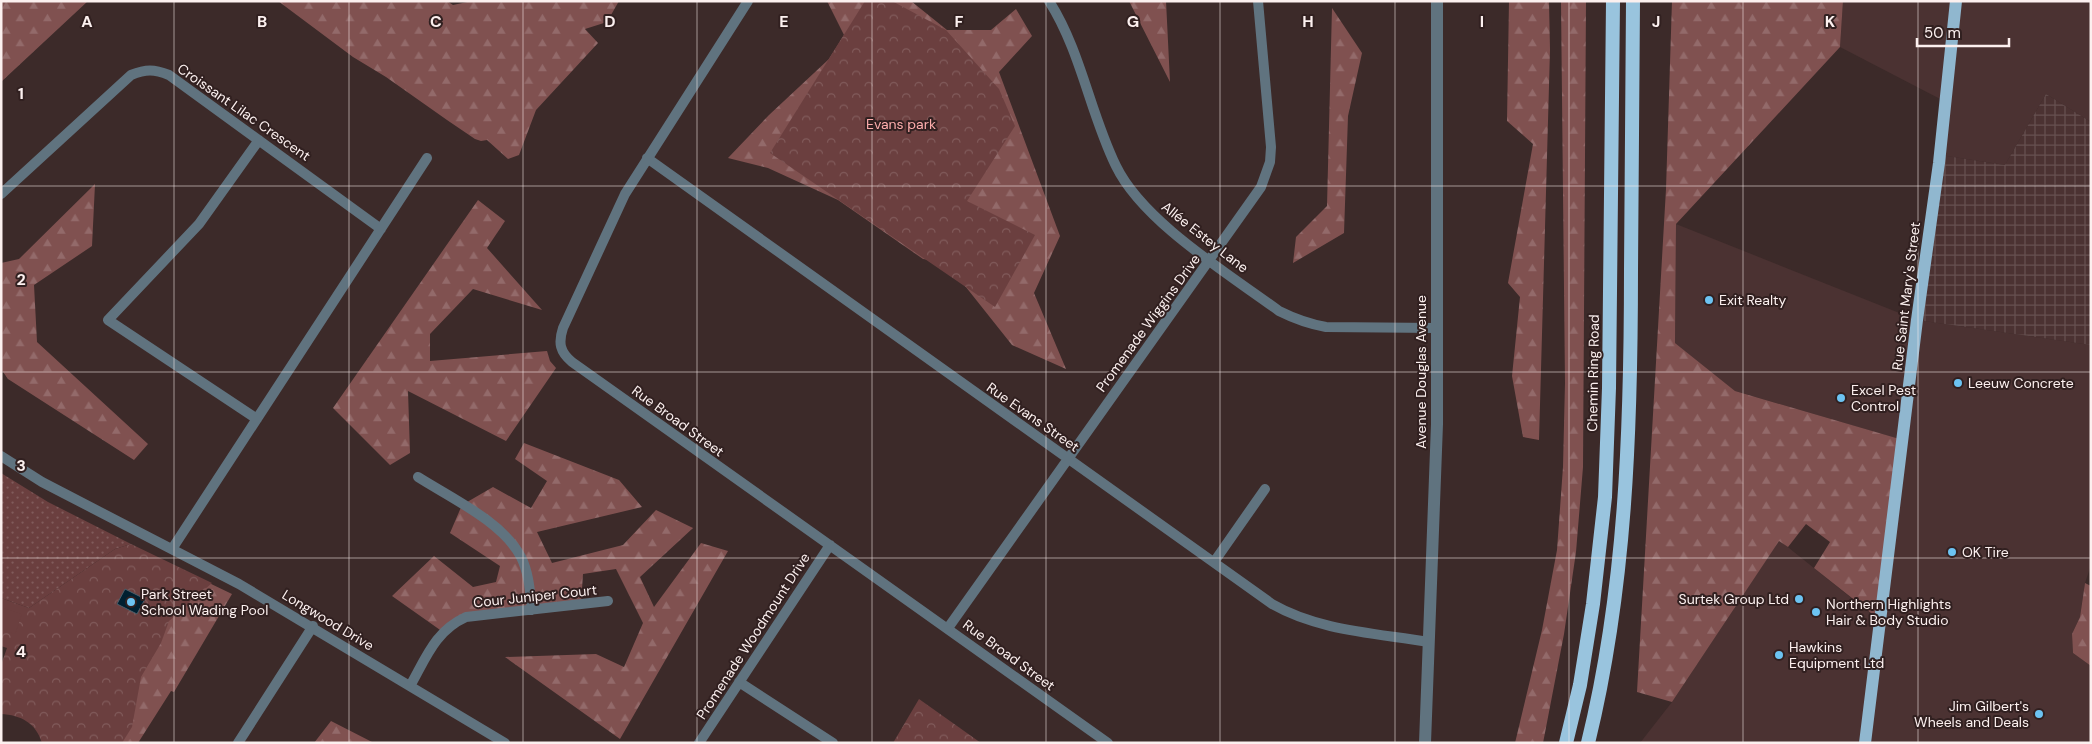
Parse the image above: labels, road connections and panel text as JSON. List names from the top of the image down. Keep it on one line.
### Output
{"streets":{"highway":["Chemin Ring Road"],"main road":["Rue Saint Mary's Street"],"street":["Croissant Lilac Crescent","Allée Estey Lane","Promenade Wiggins Drive","Avenue Douglas Avenue","Rue Evans Street","Rue Broad Street","Cour Juniper Court","Longwood Drive","Promenade Woodmount Drive"]},"crossings":[["Allée Estey Lane","Promenade Wiggins Drive"],["Allée Estey Lane","Avenue Douglas Avenue"],["Promenade Wiggins Drive","Rue Evans Street"],["Promenade Wiggins Drive","Rue Broad Street"],["Avenue Douglas Avenue","Rue Evans Street"],["Rue Evans Street","Rue Broad Street"],["Rue Broad Street","Promenade Woodmount Drive"],["Cour Juniper Court","Longwood Drive"]],"parks":["Evans park"],"places":["Exit Realty","Leeuw Concrete","Excel Pest Control","OK Tire","Surtek Group Ltd","Park Street School Wading Pool","Northern Highlights Hair & Body Studio","Hawkins Equipment Ltd","Jim Gilbert's Wheels and Deals"],"scale_bar":"50 m","grid":{"columns":["A","B","C","D","E","F","G","H","I","J","K"],"rows":["1","2","3","4"]}}
